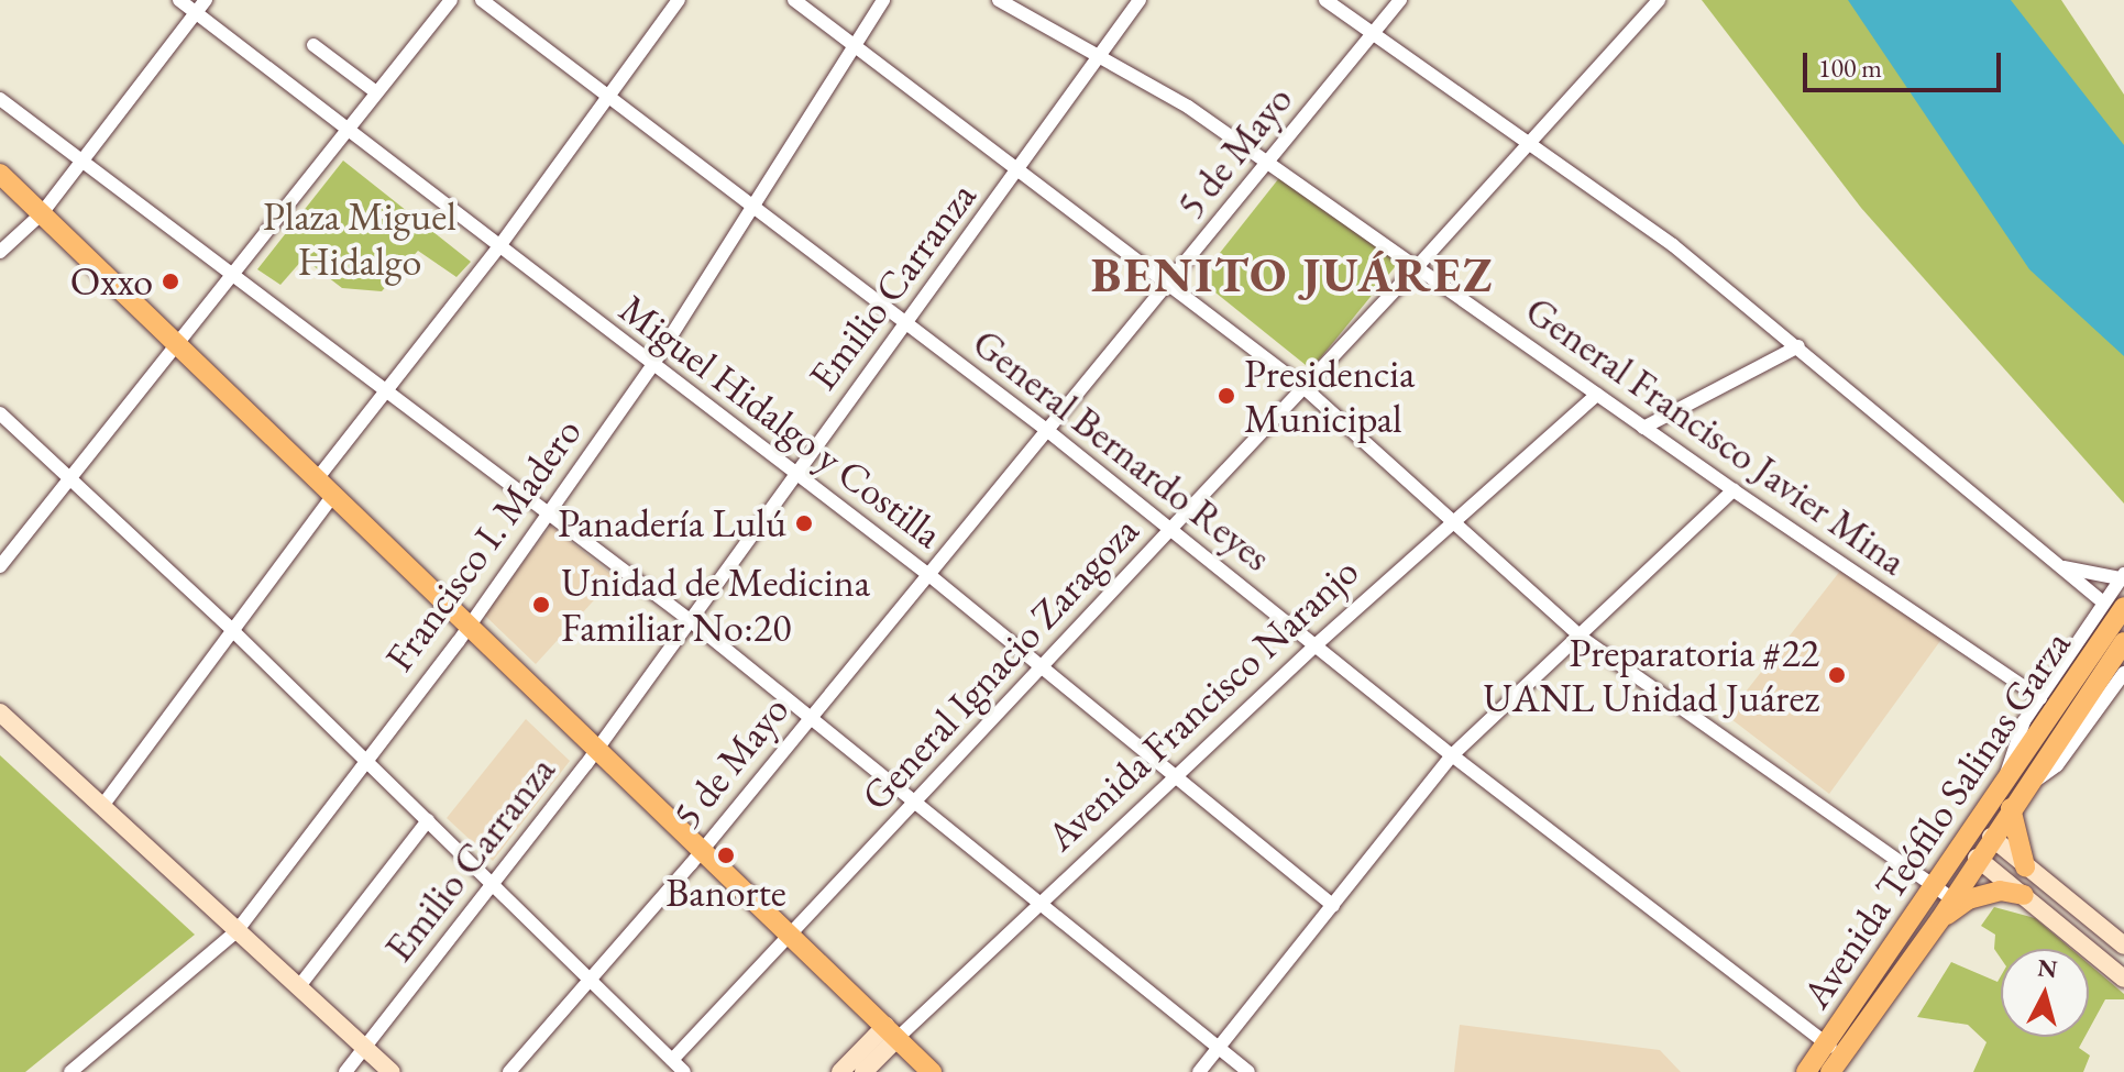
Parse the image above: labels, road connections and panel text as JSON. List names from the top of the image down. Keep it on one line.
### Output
{"streets":{"main road":["Avenida Teófilo Salinas Garza"],"street":["5 de Mayo","Emilio Carranza","Miguel Hidalgo y Costilla","General Francisco Javier Mina","General Bernardo Reyes","Francisco I. Madero","General Ignacio Zaragoza","Avenida Francisco Naranjo"]},"crossings":[["5 de Mayo","Miguel Hidalgo y Costilla"],["5 de Mayo","General Francisco Javier Mina"],["5 de Mayo","General Bernardo Reyes"],["Emilio Carranza","Miguel Hidalgo y Costilla"],["Emilio Carranza","General Francisco Javier Mina"],["Emilio Carranza","General Bernardo Reyes"],["Miguel Hidalgo y Costilla","Francisco I. Madero"],["Miguel Hidalgo y Costilla","General Ignacio Zaragoza"],["Miguel Hidalgo y Costilla","Avenida Francisco Naranjo"],["General Francisco Javier Mina","General Ignacio Zaragoza"],["General Francisco Javier Mina","Avenida Francisco Naranjo"],["General Bernardo Reyes","Francisco I. Madero"],["General Bernardo Reyes","General Ignacio Zaragoza"],["General Bernardo Reyes","Avenida Francisco Naranjo"],["General Bernardo Reyes","Avenida Teófilo Salinas Garza"]],"districts":["BENITO JUÁREZ"],"parks":["Plaza Miguel Hidalgo"],"places":["Oxxo","Presidencia Municipal","Panadería Lulú","Unidad de Medicina Familiar No:20","Preparatoria #22 UANL Unidad Juárez","Banorte"],"scale_bar":"100 m","north":"top"}
